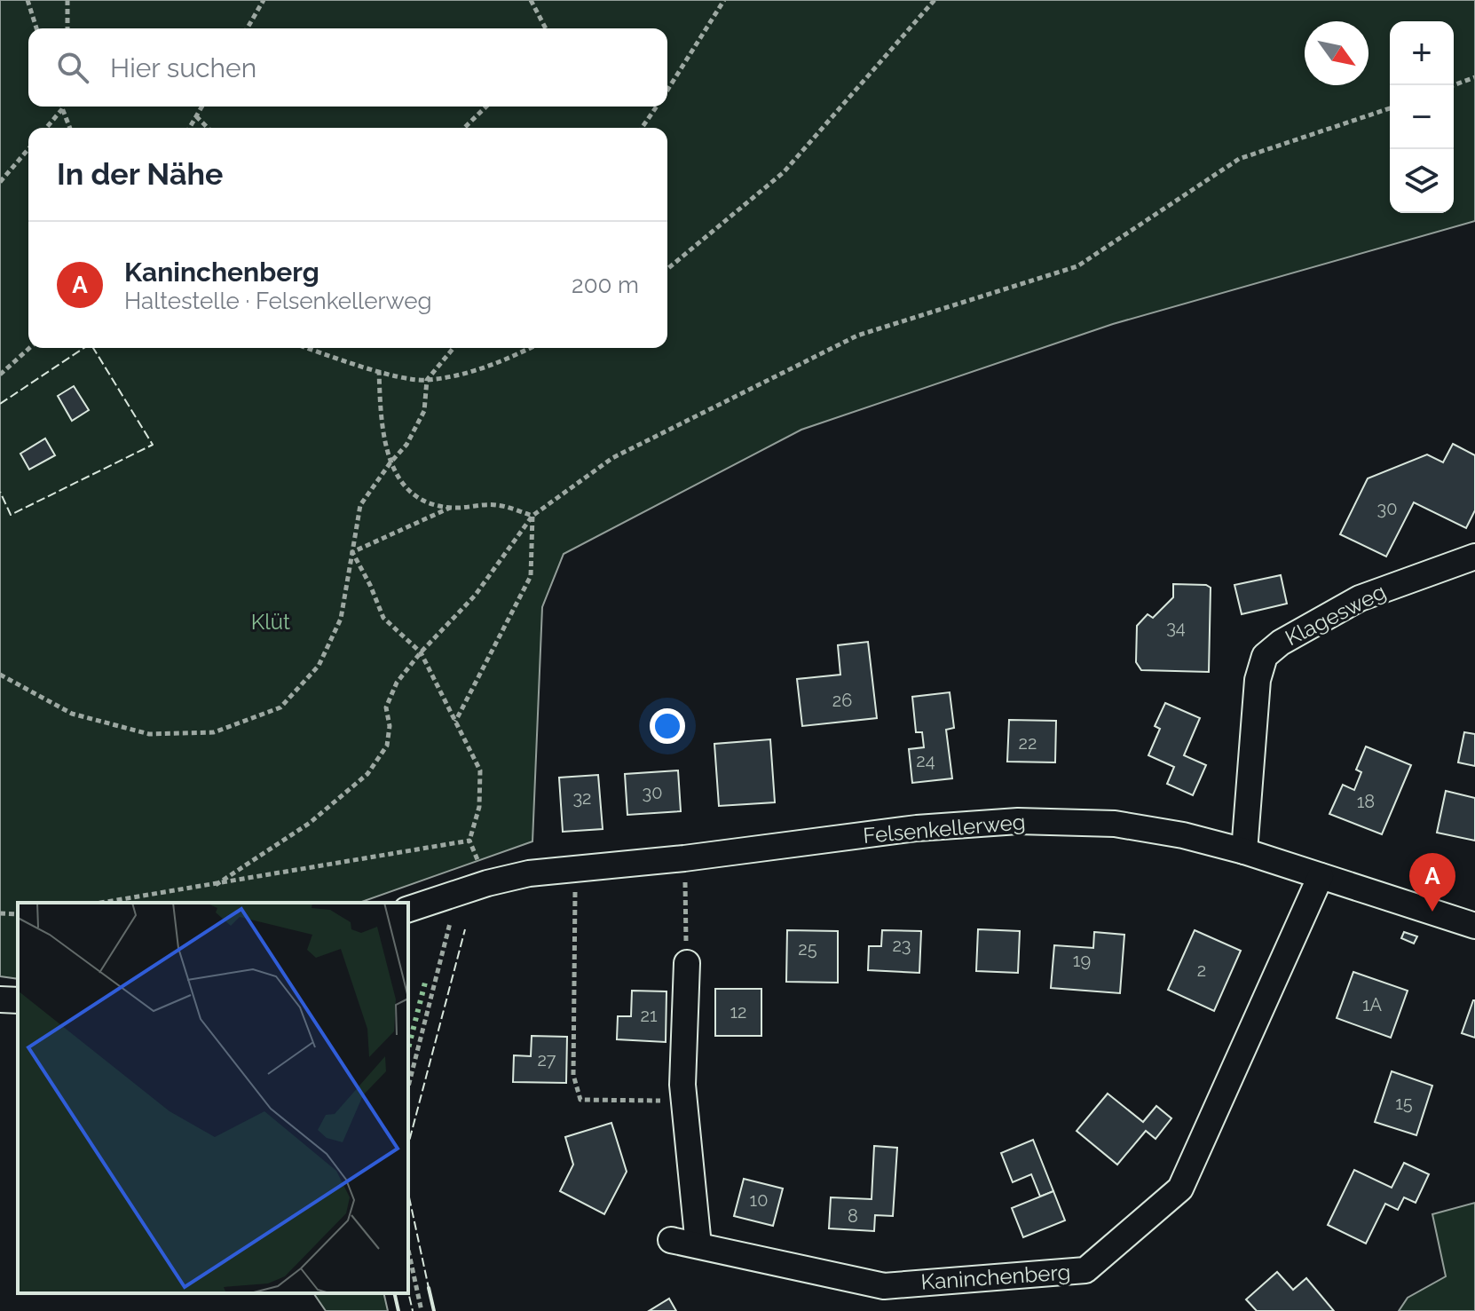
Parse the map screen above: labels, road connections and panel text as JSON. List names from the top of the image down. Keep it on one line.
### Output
{"streets":{"street":["Klagesweg","Felsenkellerweg","Kaninchenberg"]},"crossings":[["Klagesweg","Felsenkellerweg"],["Felsenkellerweg","Kaninchenberg"]],"parks":["Klüt"],"house_numbers":["30","34","26","22","24","30","32","18","23","25","19","2","1A","12","21","27","15","10","8"],"north":"bottom right","page":{"map_buttons":["+","−"],"search":"Hier suchen","heading":"In der Nähe","list":[{"mark":"A","name":"Kaninchenberg","note":"Haltestelle · Felsenkellerweg","value":"200 m"}],"pins":"A"}}
